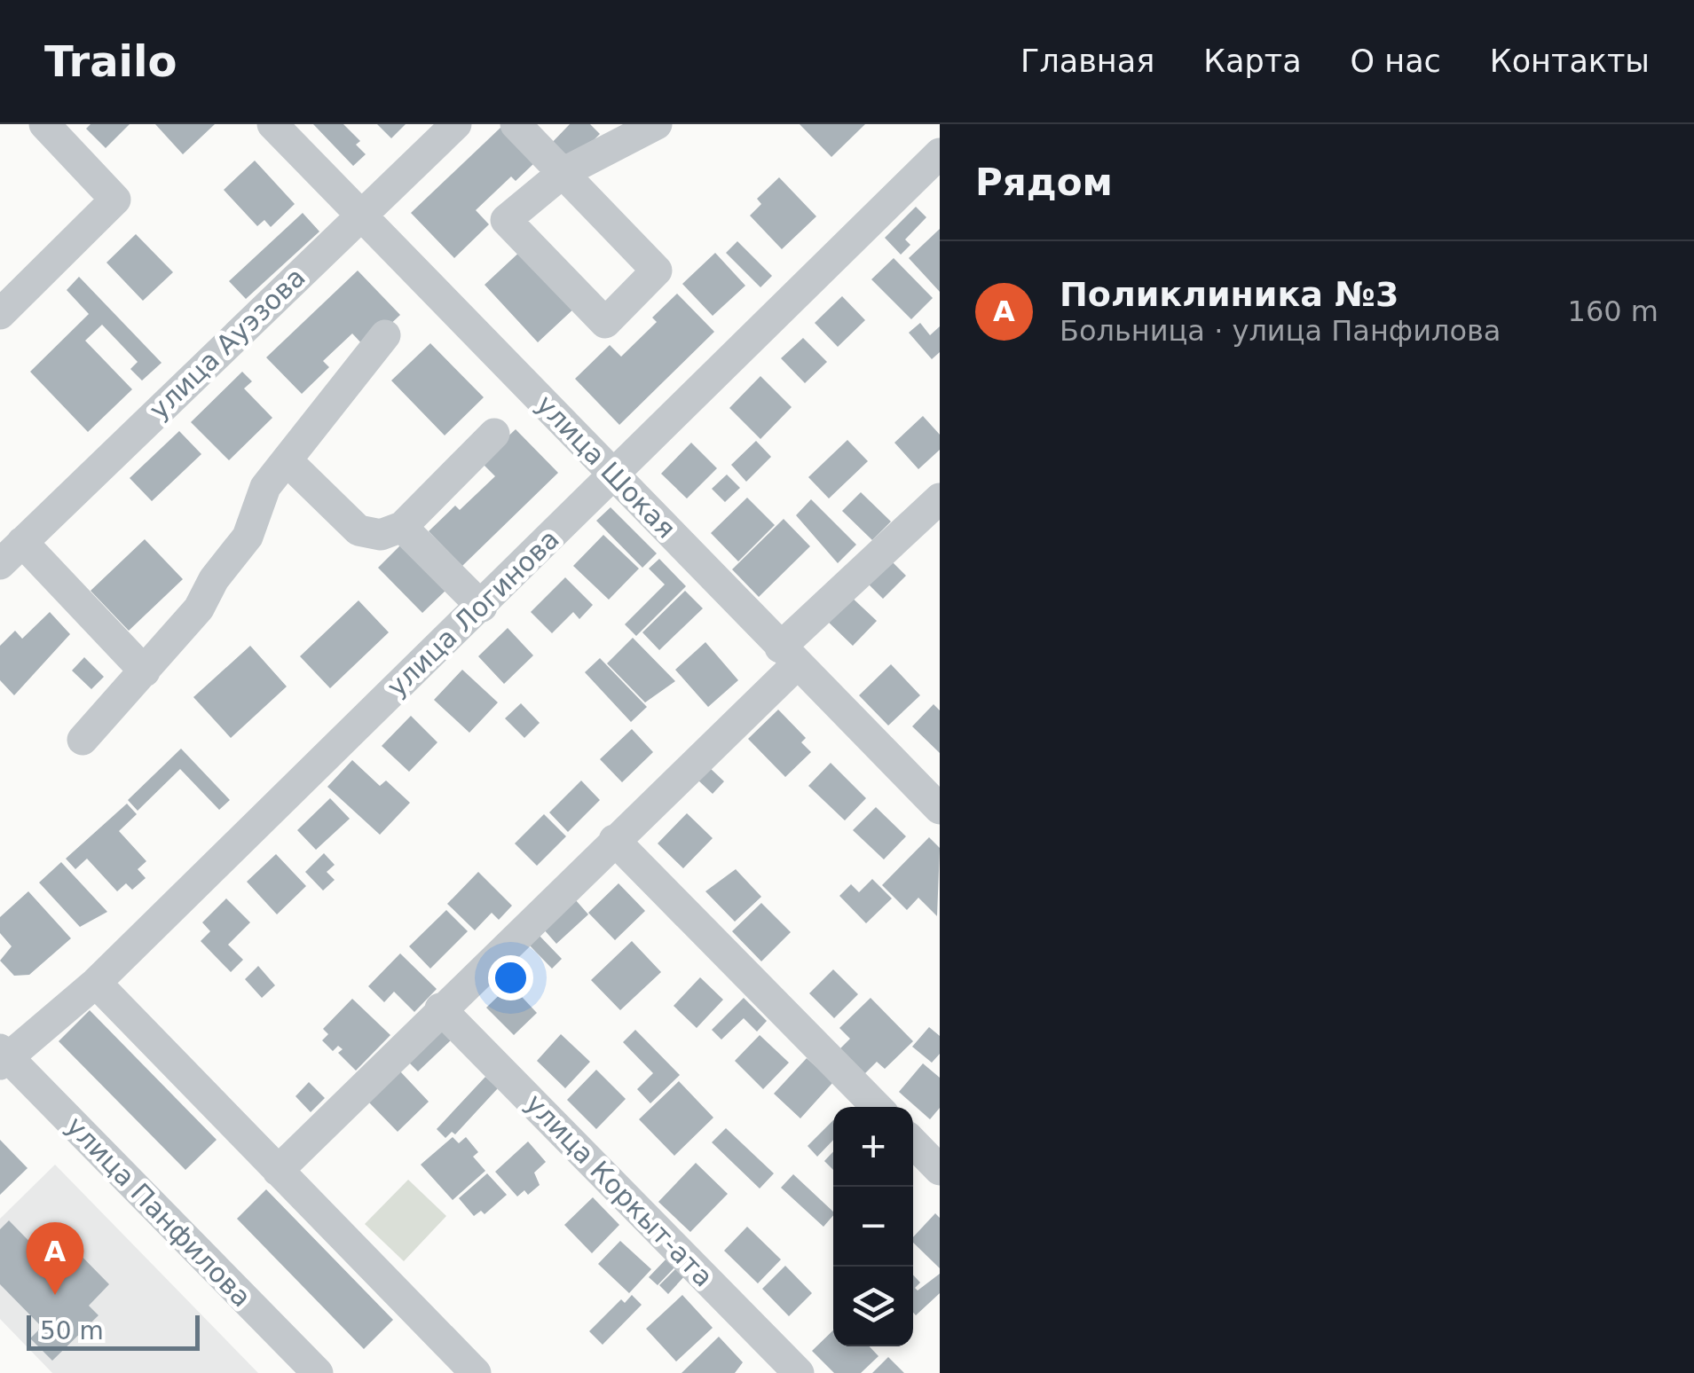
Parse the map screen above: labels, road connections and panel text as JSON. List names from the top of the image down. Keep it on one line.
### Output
{"streets":{"street":["улица Ауэзова","улица Шокая","улица Логинова","улица Коркыт-ата","улица Панфилова"]},"crossings":[["улица Ауэзова","улица Шокая"],["улица Шокая","улица Логинова"],["улица Логинова","улица Панфилова"]],"scale_bar":"50 m","page":{"header":"Trailo","nav":["Главная","Карта","О нас","Контакты"],"heading":"Рядом","list":[{"mark":"A","name":"Поликлиника №3","note":"Больница · улица Панфилова","value":"160 m"}],"map_buttons":["+","−"],"pins":"A","scale":"50 m"}}
